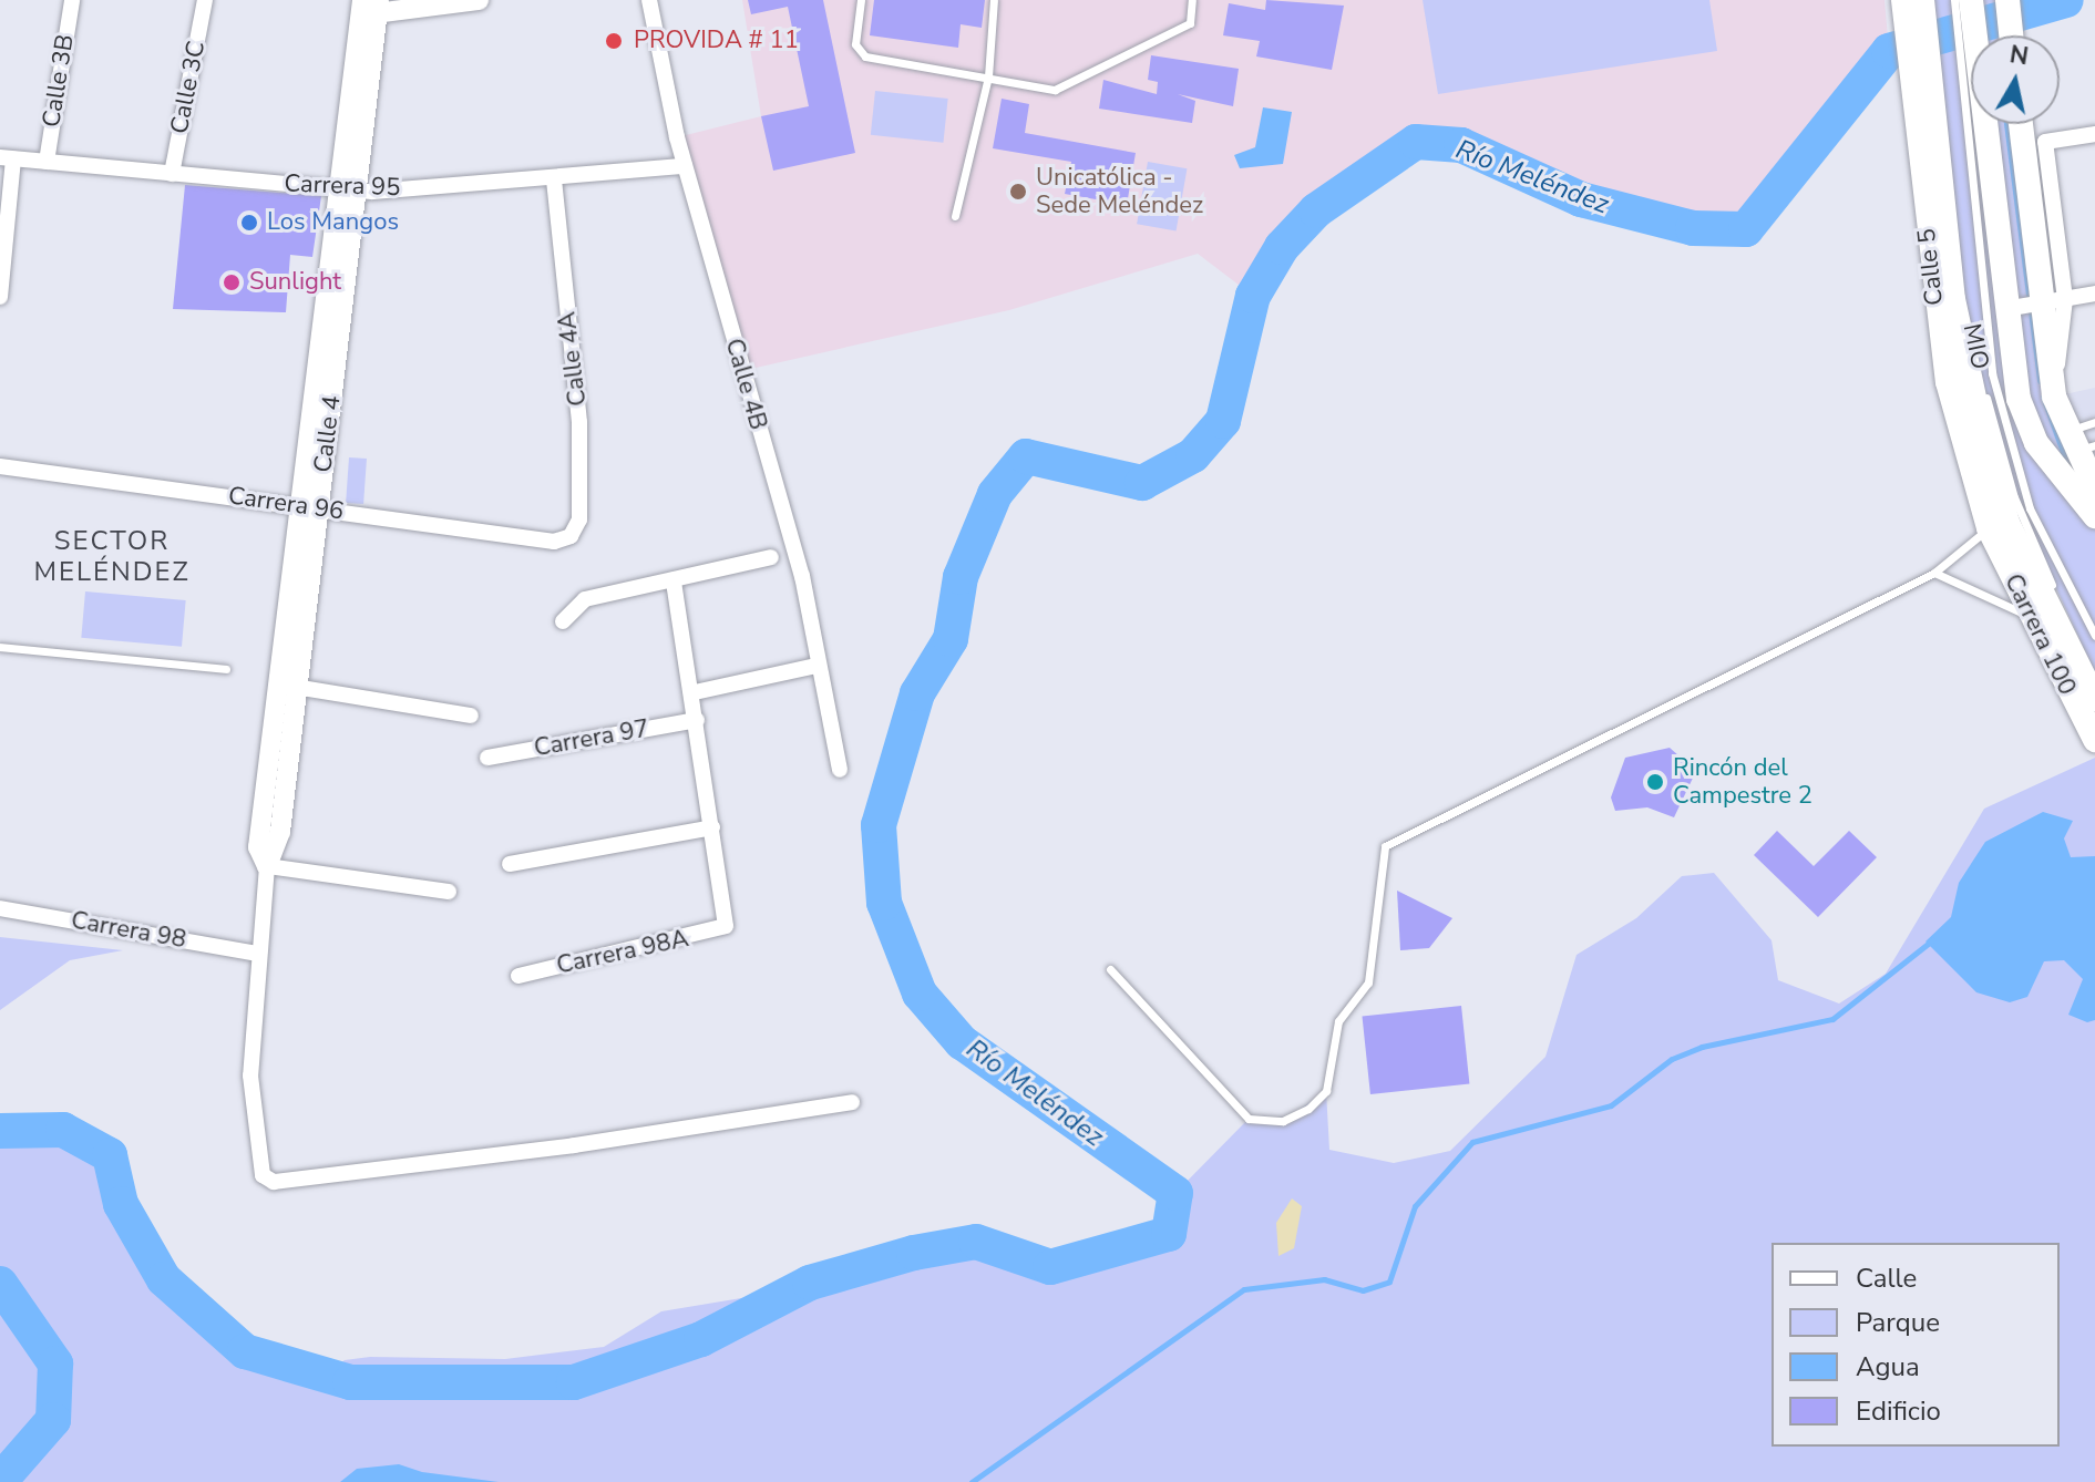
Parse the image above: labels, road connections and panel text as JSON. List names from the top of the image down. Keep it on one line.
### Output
{"streets":{"main road":["Calle 5","Carrera 100"],"street":["Calle 3B","Calle 3C","Carrera 95","Calle 4A","Calle 4B","Calle 4","Carrera 96","Carrera 97","Carrera 98","Carrera 98A"],"lane":["MIO"]},"crossings":[["Calle 3B","Carrera 95"],["Calle 3C","Carrera 95"],["Carrera 95","Calle 4A"],["Carrera 95","Calle 4B"],["Carrera 95","Calle 4"],["Calle 5","MIO"],["Calle 5","Carrera 100"],["Calle 4A","Carrera 96"],["Calle 4","Carrera 96"],["Calle 4","Carrera 98"]],"districts":["SECTOR MELÉNDEZ"],"water":["Río Meléndez"],"places":["PROVIDA # 11","Unicatólica - Sede Meléndez","Los Mangos","Sunlight","Rincón del Campestre 2"],"legend":["Calle","Parque","Agua","Edificio"],"north":"top"}
